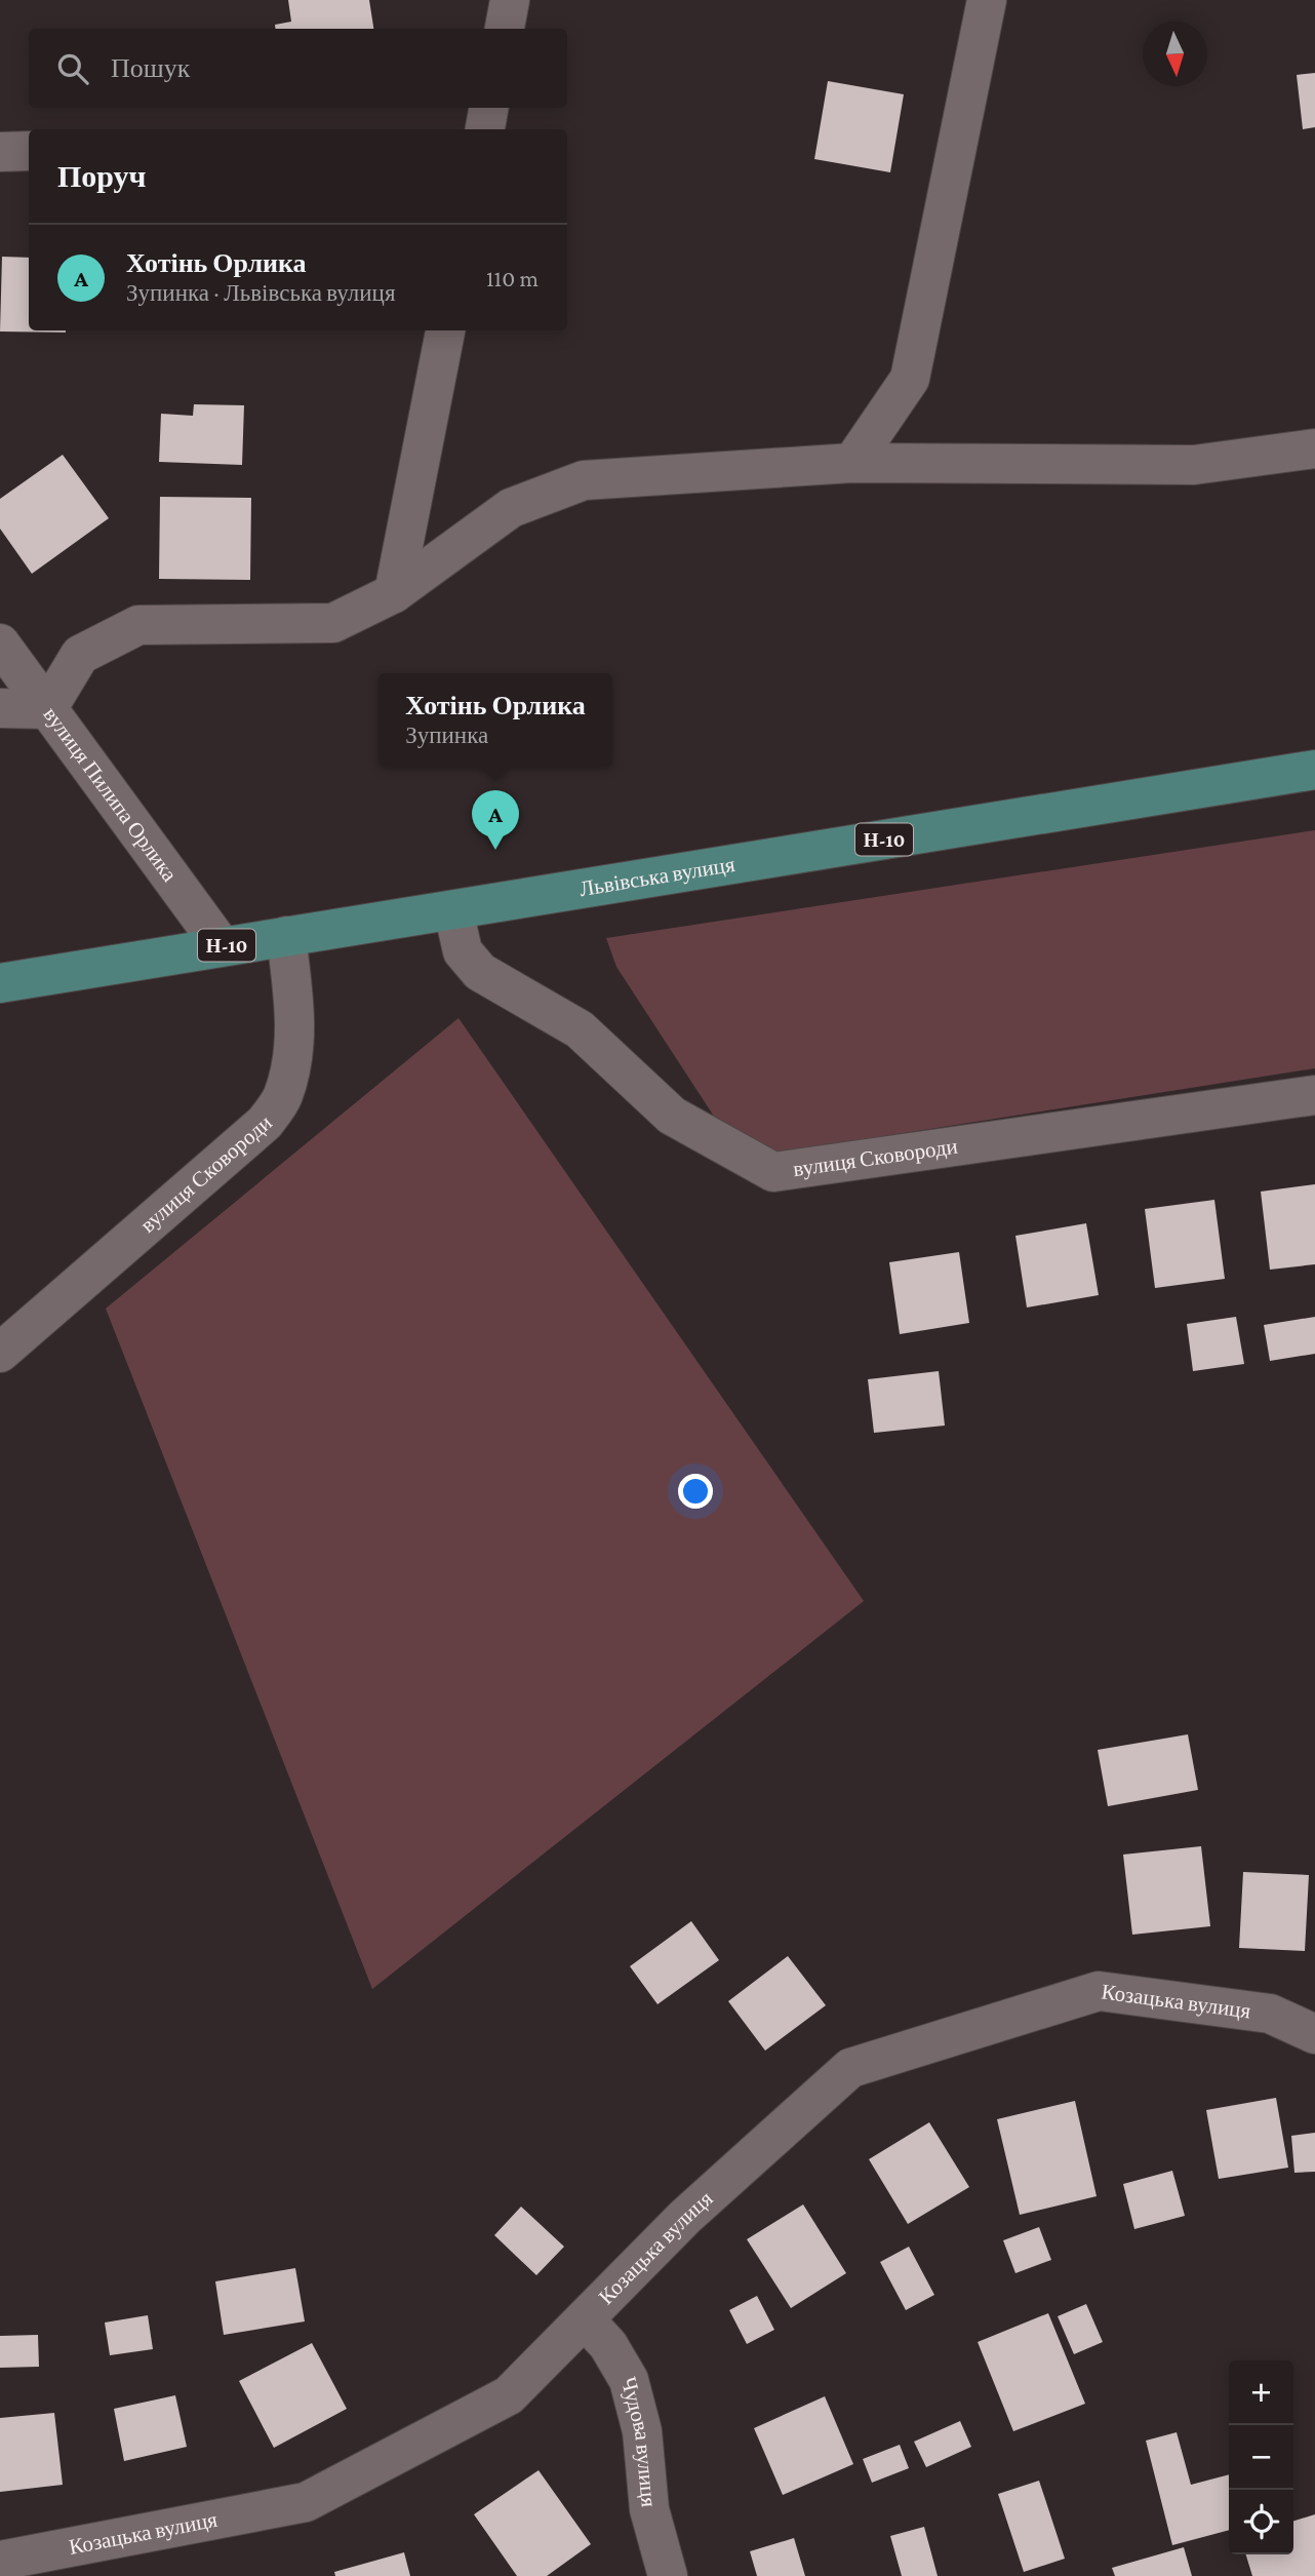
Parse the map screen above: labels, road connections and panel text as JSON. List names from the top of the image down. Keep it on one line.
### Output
{"streets":{"main road":["Н-10","Львівська вулиця"],"street":["вулиця Пилипа Орлика","вулиця Сковороди","Козацька вулиця","Чудова вулиця"]},"crossings":[["вулиця Пилипа Орлика","Львівська вулиця"],["Львівська вулиця","вулиця Сковороди"],["Козацька вулиця","Чудова вулиця"]],"north":"bottom","page":{"search":"Пошук","heading":"Поруч","list":[{"mark":"A","name":"Хотінь Орлика","note":"Зупинка · Львівська вулиця","value":"110 m"}],"popup":["Хотінь Орлика","Зупинка"],"pins":"A","map_buttons":["+","−"]}}
